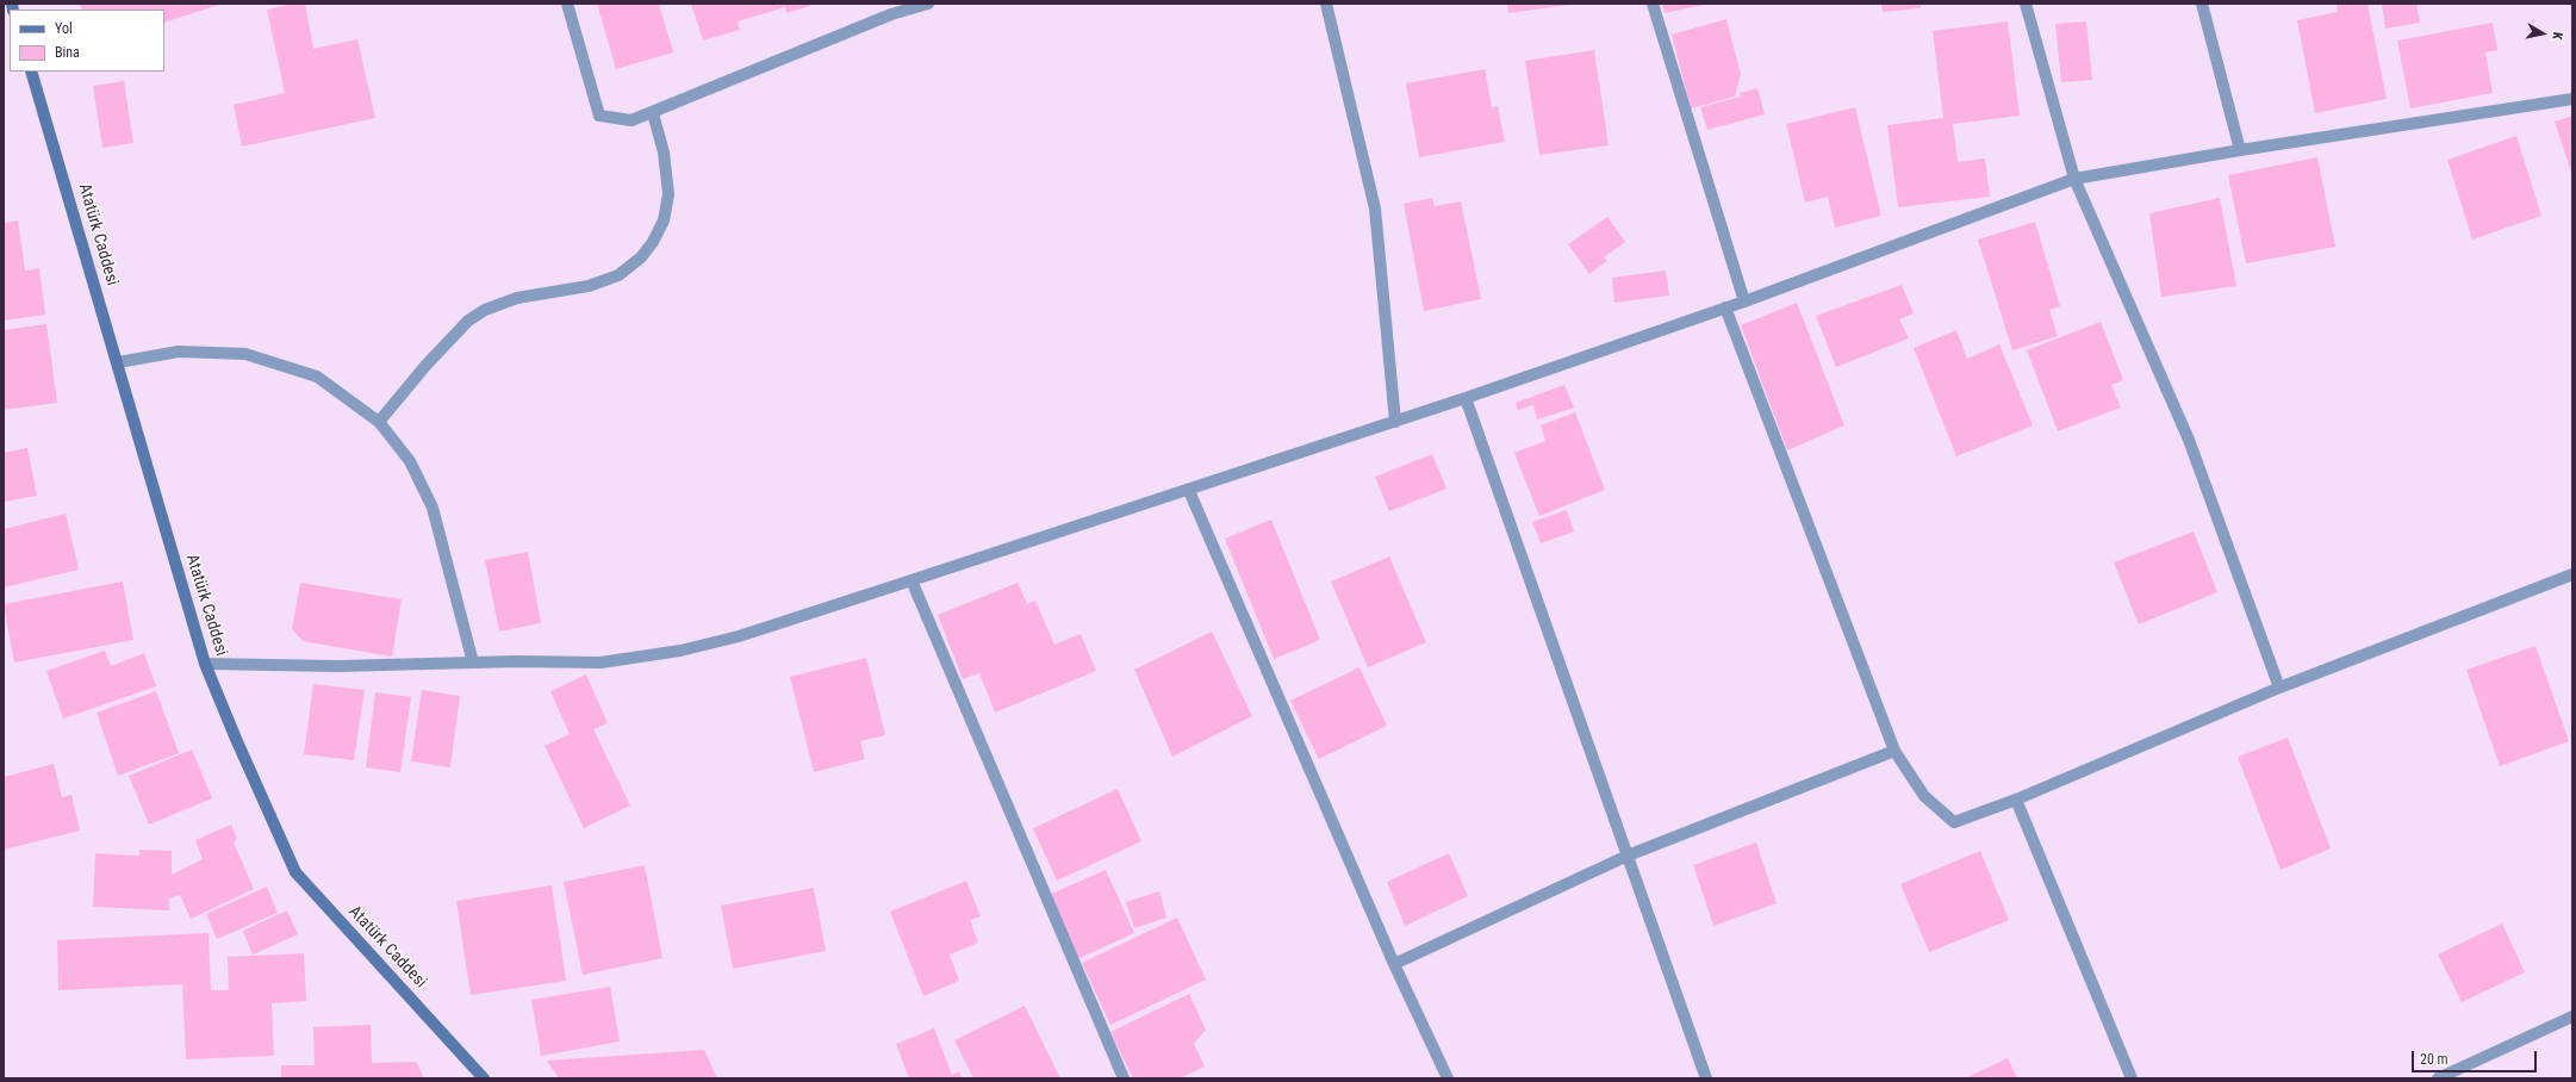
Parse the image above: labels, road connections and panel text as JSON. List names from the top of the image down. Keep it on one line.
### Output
{"streets":{"main road":["Atatürk Caddesi"]},"legend":["Yol","Bina"],"scale_bar":"20 m","north":"right"}
